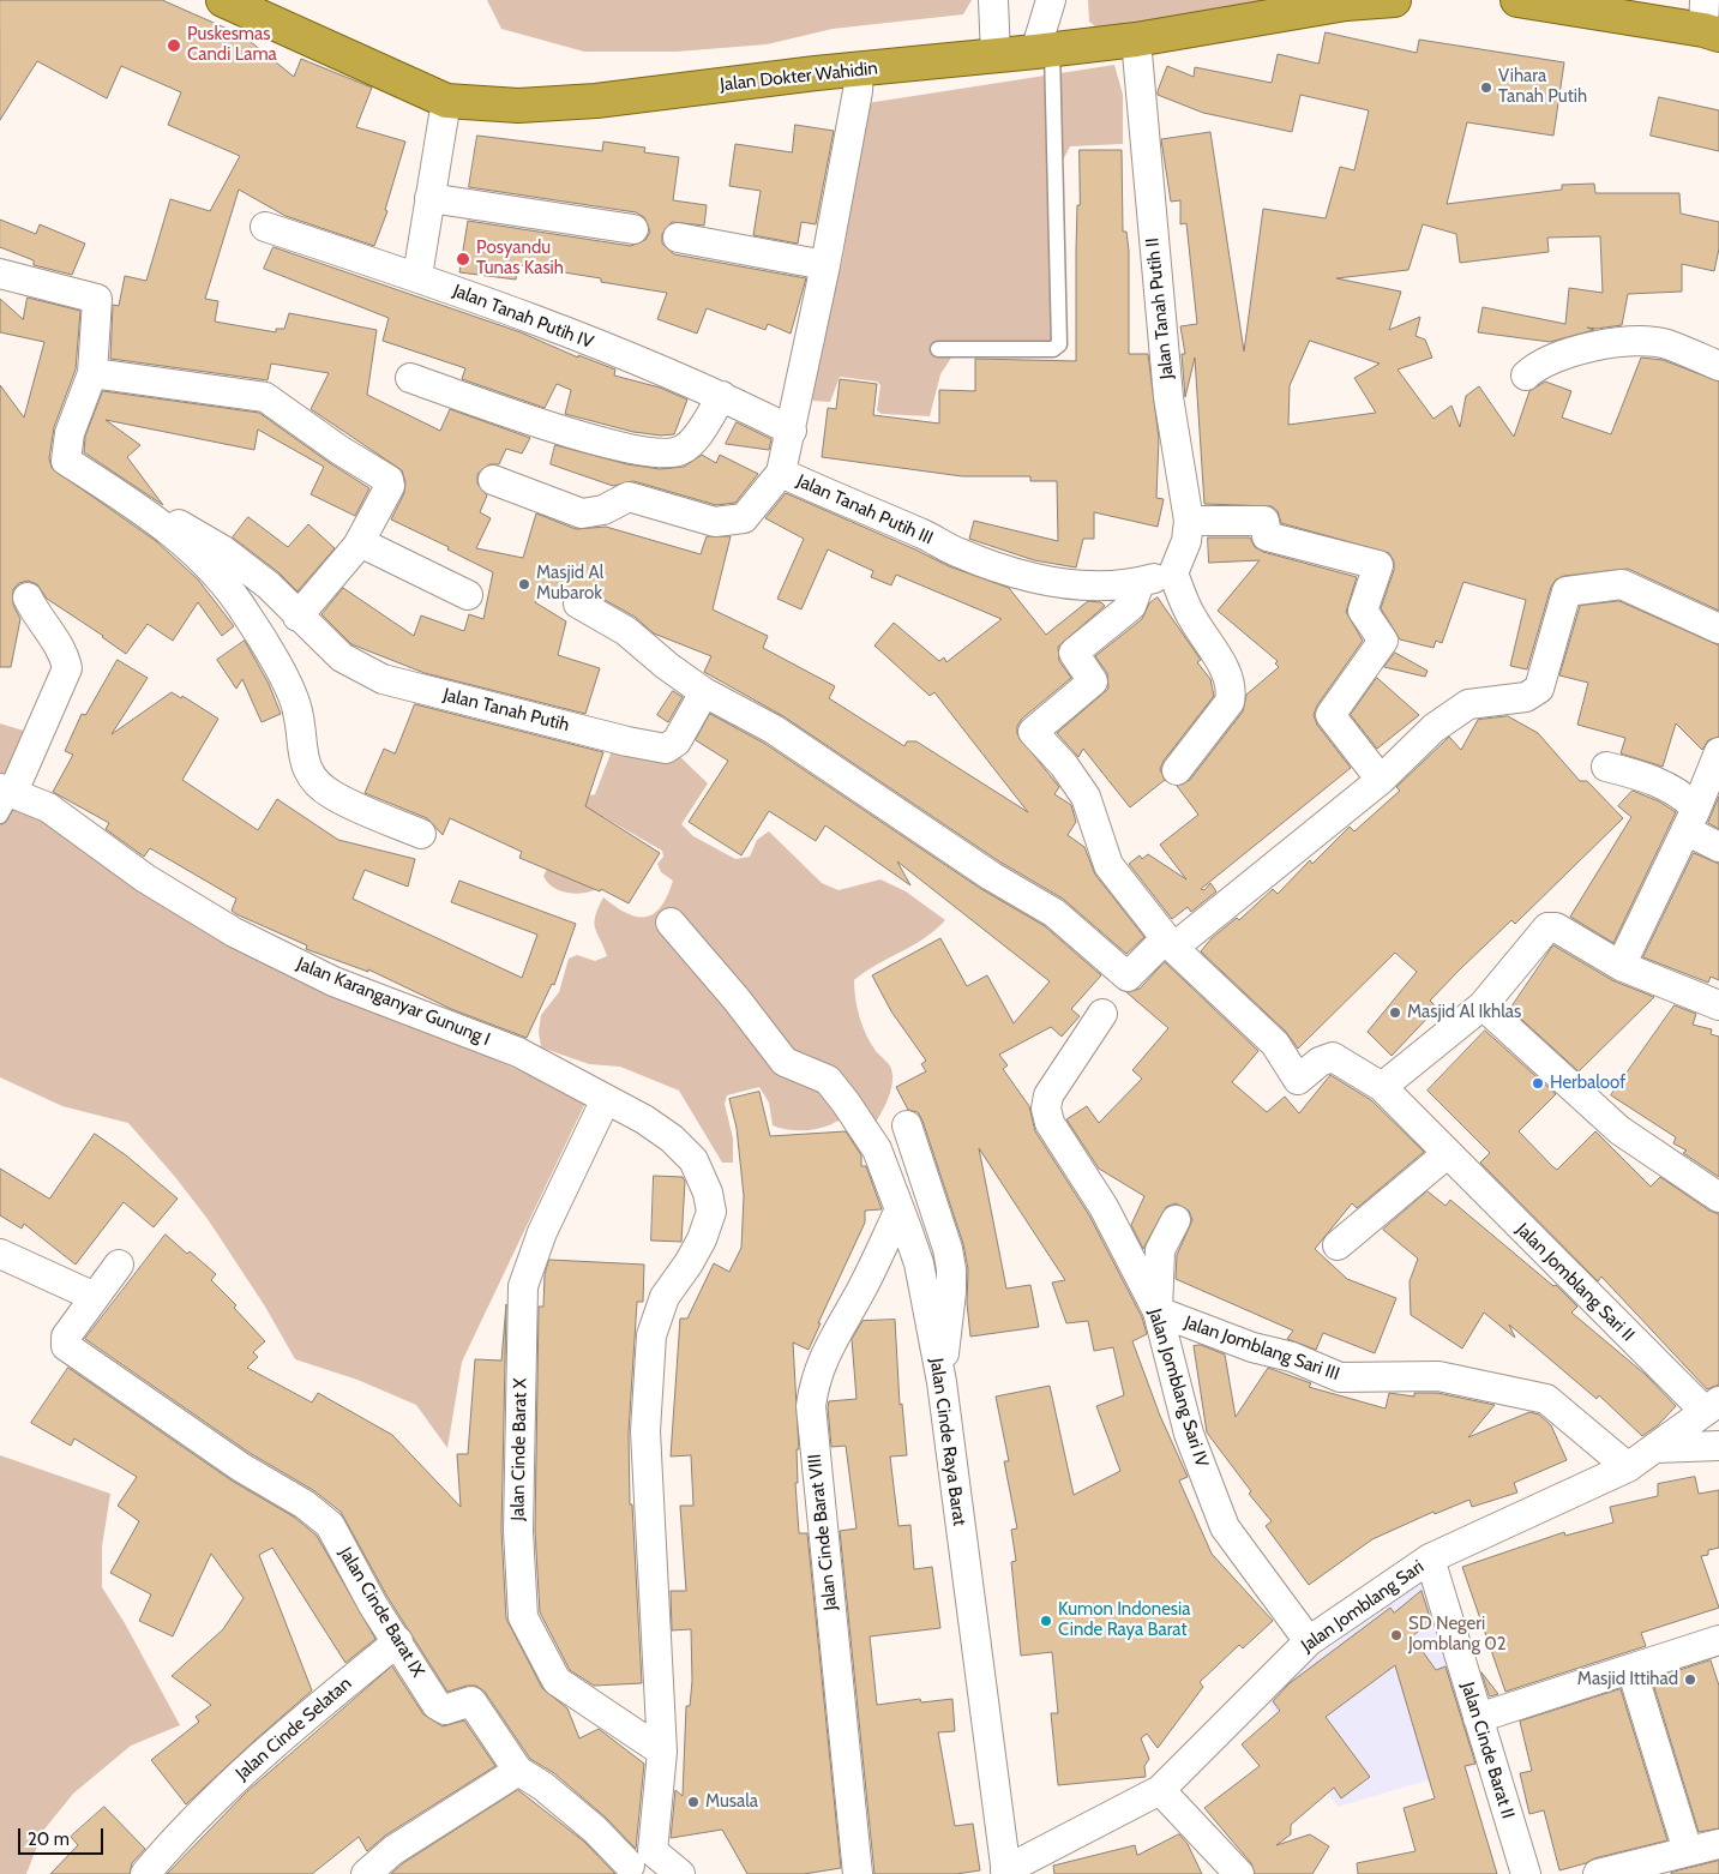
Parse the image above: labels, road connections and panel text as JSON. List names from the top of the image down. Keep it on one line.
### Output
{"streets":{"highway":["Jalan Dokter Wahidin"],"street":["Jalan Tanah Putih II","Jalan Tanah Putih IV","Jalan Tanah Putih III","Jalan Tanah Putih","Jalan Karanganyar Gunung I","Jalan Jomblang Sari II","Jalan Jomblang Sari III","Jalan Jomblang Sari IV","Jalan Cinde Raya Barat","Jalan Cinde Barat X","Jalan Cinde Barat VIII","Jalan Jomblang Sari","Jalan Cinde Barat IX","Jalan Cinde Selatan","Jalan Cinde Barat II"]},"crossings":[["Jalan Dokter Wahidin","Jalan Tanah Putih II"],["Jalan Dokter Wahidin","Jalan Tanah Putih III"],["Jalan Tanah Putih II","Jalan Tanah Putih III"],["Jalan Tanah Putih IV","Jalan Tanah Putih III"],["Jalan Karanganyar Gunung I","Jalan Cinde Barat X"],["Jalan Jomblang Sari II","Jalan Jomblang Sari"],["Jalan Jomblang Sari III","Jalan Jomblang Sari IV"],["Jalan Jomblang Sari III","Jalan Jomblang Sari"],["Jalan Jomblang Sari IV","Jalan Jomblang Sari"],["Jalan Cinde Raya Barat","Jalan Cinde Barat VIII"],["Jalan Cinde Raya Barat","Jalan Jomblang Sari"],["Jalan Jomblang Sari","Jalan Cinde Barat II"],["Jalan Cinde Barat IX","Jalan Cinde Selatan"]],"places":["Puskesmas Candi Lama","Vihara Tanah Putih","Posyandu Tunas Kasih","Masjid Al Mubarok","Masjid Al Ikhlas","Herbaloof","Kumon Indonesia Cinde Raya Barat","SD Negeri Jomblang 02","Masjid Ittihad","Musala"],"scale_bar":"20 m"}
